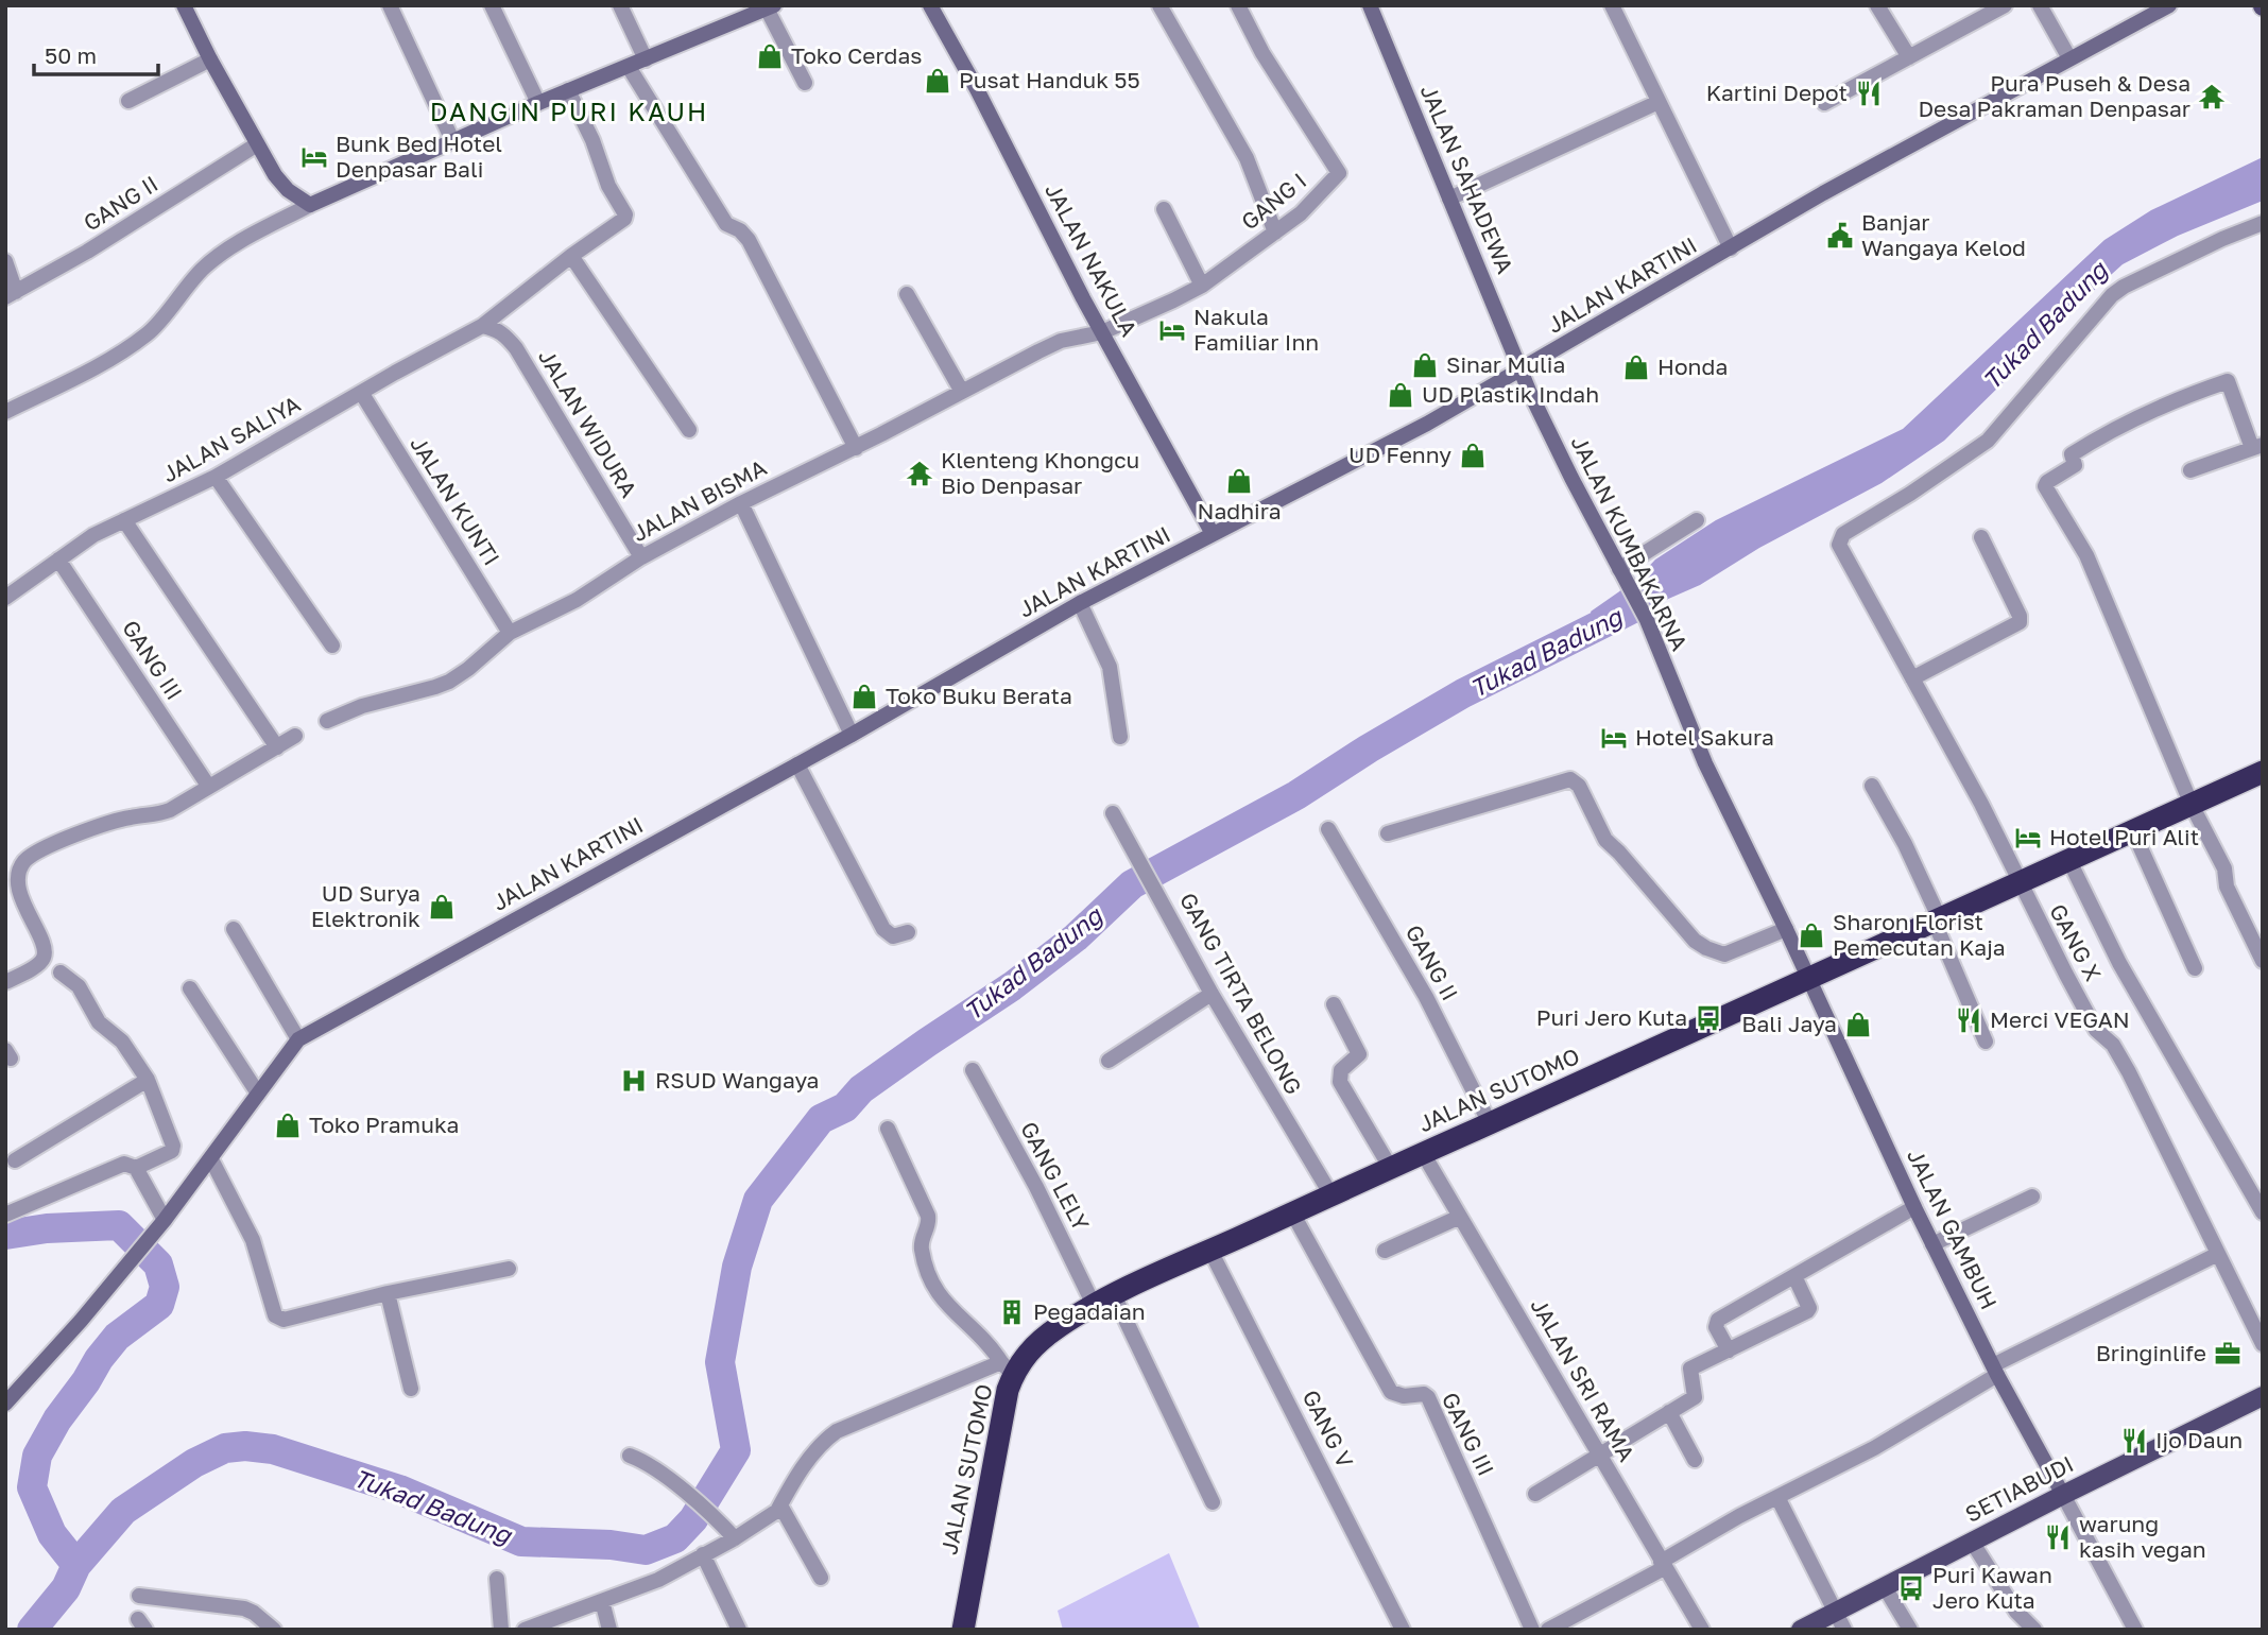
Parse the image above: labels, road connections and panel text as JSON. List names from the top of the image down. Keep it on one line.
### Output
{"streets":{"highway":["JALAN SUTOMO"],"main road":["SETIABUDI"],"street":["JALAN SAHADEWA","GANG I","GANG II","JALAN NAKULA","JALAN KARTINI","JALAN WIDURA","JALAN SALIYA","JALAN KUNTI","JALAN BISMA","JALAN KUMBAKARNA","GANG III","GANG X","GANG TIRTA BELONG","GANG LELY","JALAN GAMBUH","JALAN SRI RAMA","GANG V"]},"crossings":[["JALAN SAHADEWA","JALAN KARTINI"],["JALAN SAHADEWA","JALAN KUMBAKARNA"],["GANG I","JALAN NAKULA"],["GANG I","JALAN BISMA"],["GANG II","JALAN SUTOMO"],["JALAN NAKULA","JALAN KARTINI"],["JALAN NAKULA","JALAN BISMA"],["JALAN KARTINI","JALAN KUMBAKARNA"],["JALAN WIDURA","JALAN SALIYA"],["JALAN WIDURA","JALAN BISMA"],["JALAN SALIYA","JALAN KUNTI"],["JALAN SALIYA","GANG III"],["JALAN KUNTI","JALAN BISMA"],["JALAN KUMBAKARNA","JALAN SUTOMO"],["JALAN KUMBAKARNA","JALAN GAMBUH"],["GANG III","JALAN SUTOMO"],["GANG X","JALAN SUTOMO"],["GANG TIRTA BELONG","JALAN SUTOMO"],["JALAN SUTOMO","GANG LELY"],["JALAN SUTOMO","JALAN GAMBUH"],["JALAN SUTOMO","JALAN SRI RAMA"],["JALAN SUTOMO","GANG V"],["JALAN GAMBUH","SETIABUDI"]],"districts":["DANGIN PURI KAUH"],"water":["Tukad Badung"],"places":{"shop":["Toko Cerdas","Pusat Handuk 55","Sinar Mulia","Honda","UD Plastik Indah","UD Fenny","Nadhira","Toko Buku Berata","UD Surya Elektronik","Sharon Florist Pemecutan Kaja","Bali Jaya","Toko Pramuka"],"restaurant":["Kartini Depot","Merci VEGAN","Ijo Daun","warung kasih vegan"],"temple":["Pura Puseh & Desa Desa Pakraman Denpasar","Klenteng Khongcu Bio Denpasar"],"hotel":["Bunk Bed Hotel Denpasar Bali","Nakula Familiar Inn","Hotel Sakura","Hotel Puri Alit"],"public building":["Banjar Wangaya Kelod"],"bus stop":["Puri Jero Kuta","Puri Kawan Jero Kuta"],"hospital":["RSUD Wangaya"],"building":["Pegadaian"],"office":["Bringinlife"]},"scale_bar":"50 m"}
